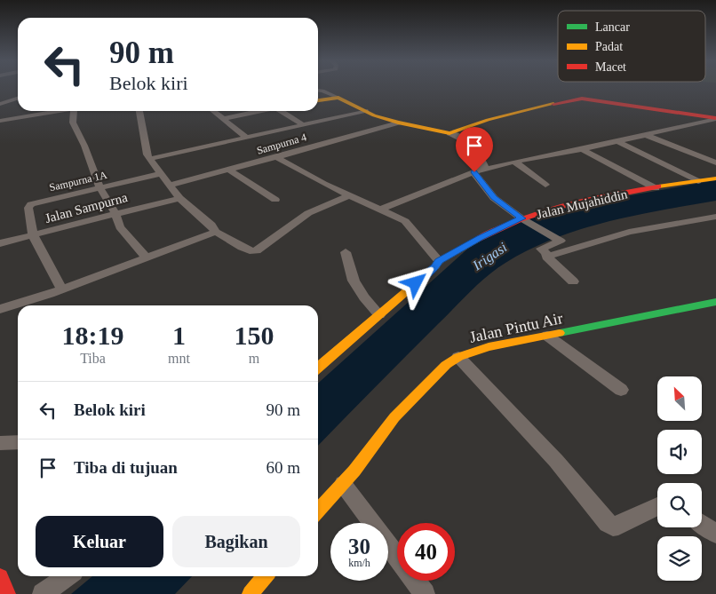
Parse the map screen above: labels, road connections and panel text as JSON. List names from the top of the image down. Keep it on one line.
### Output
{"streets":{"street":["Sampurna 4","Sampurna 1A","Jalan Mujahiddin","Jalan Sampurna","Jalan Pintu Air"]},"crossings":[["Sampurna 1A","Jalan Sampurna"]],"water":["Irigasi"],"legend":["Lancar","Padat","Macet"],"north":"top left","page":{"turn":["90 m","Belok kiri"],"eta":["18:19","Tiba","1","mnt","150","m"],"list":[{"name":"Belok kiri","value":"90 m"},{"name":"Tiba di tujuan","value":"60 m"}],"buttons":["Keluar","Bagikan"],"speed":"30 km/h","limit":"40"}}
